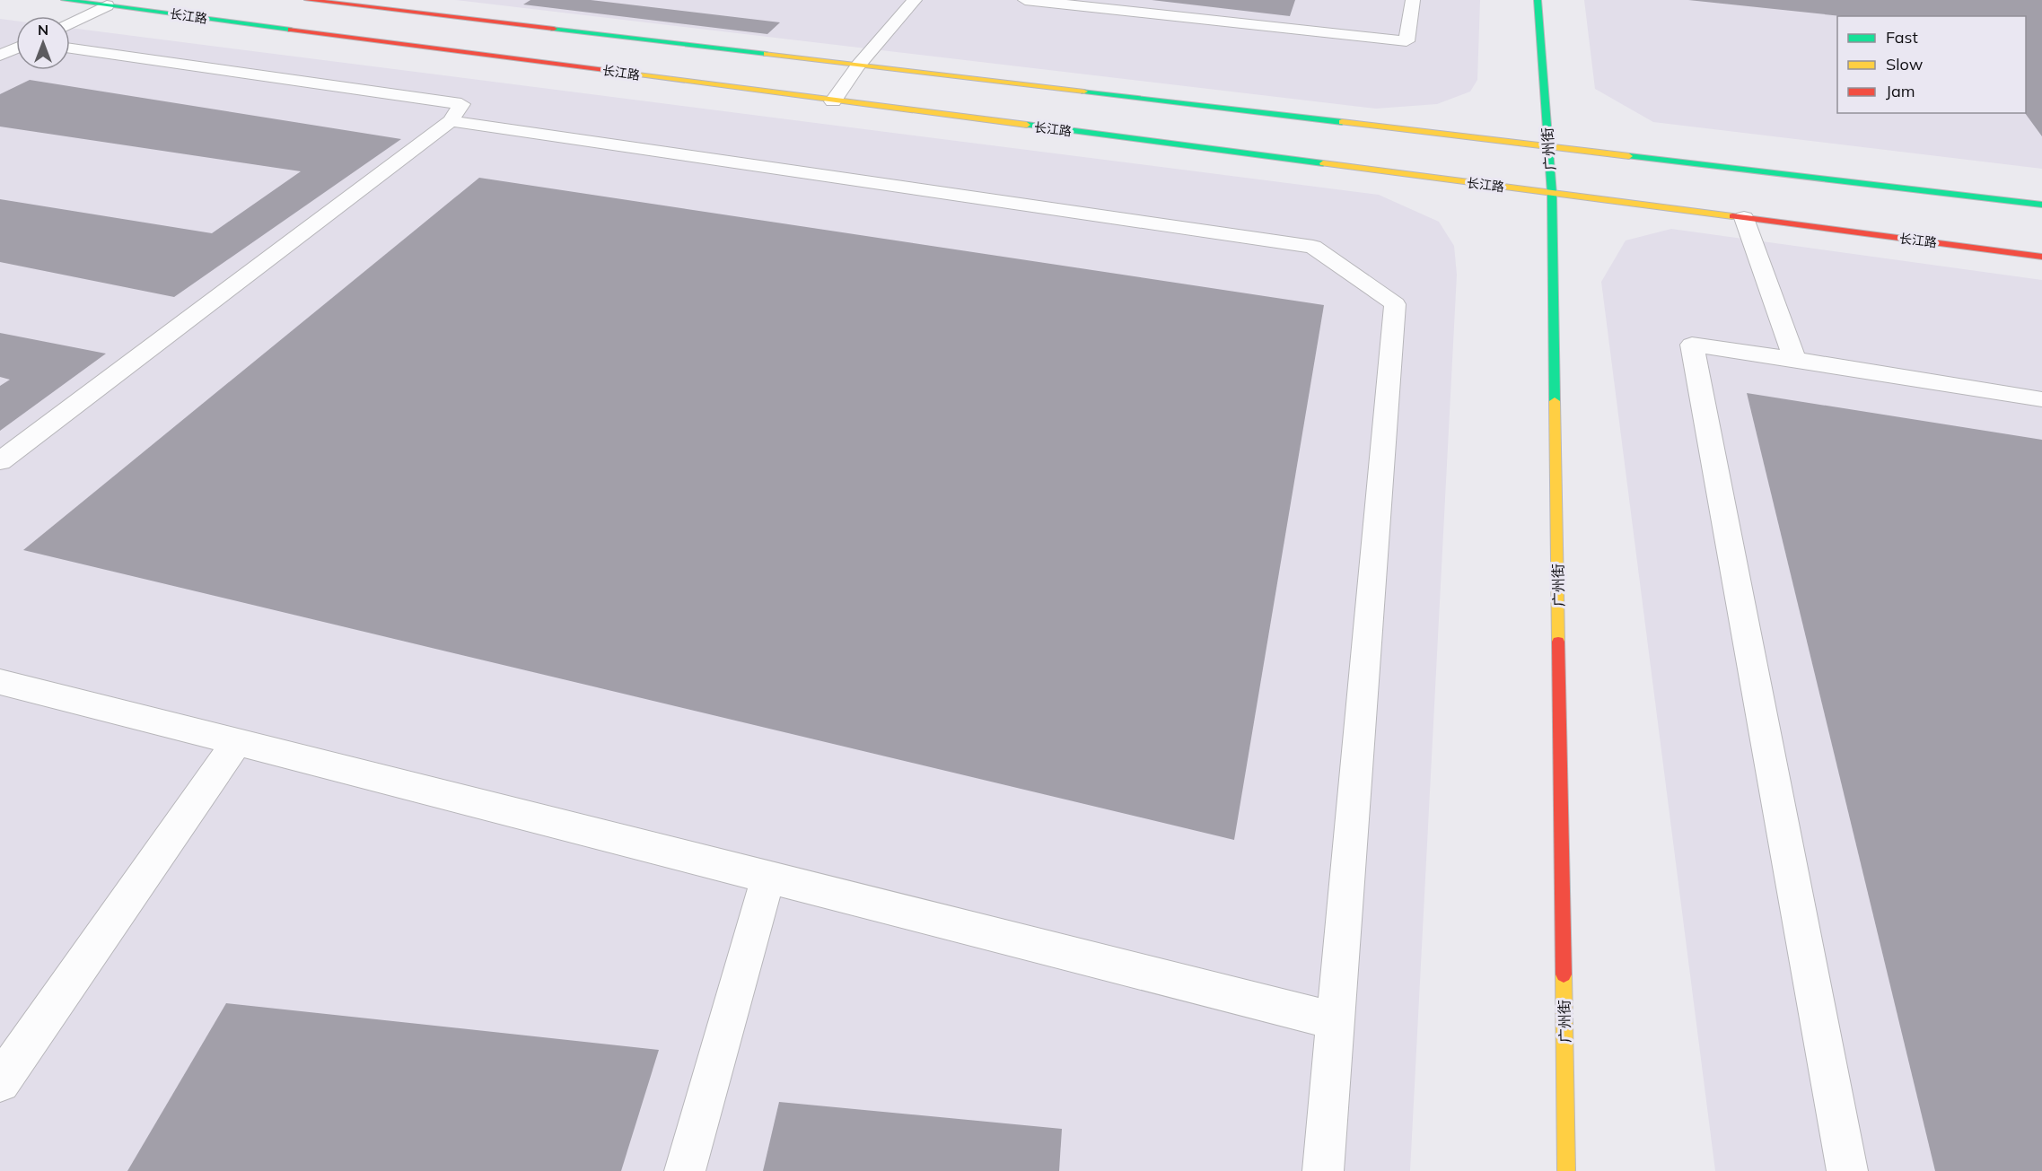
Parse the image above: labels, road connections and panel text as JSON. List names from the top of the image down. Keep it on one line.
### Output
{"streets":{"main road":["长江路","广州街"]},"crossings":[["长江路","广州街"]],"legend":["Fast","Slow","Jam"],"north":"top"}
